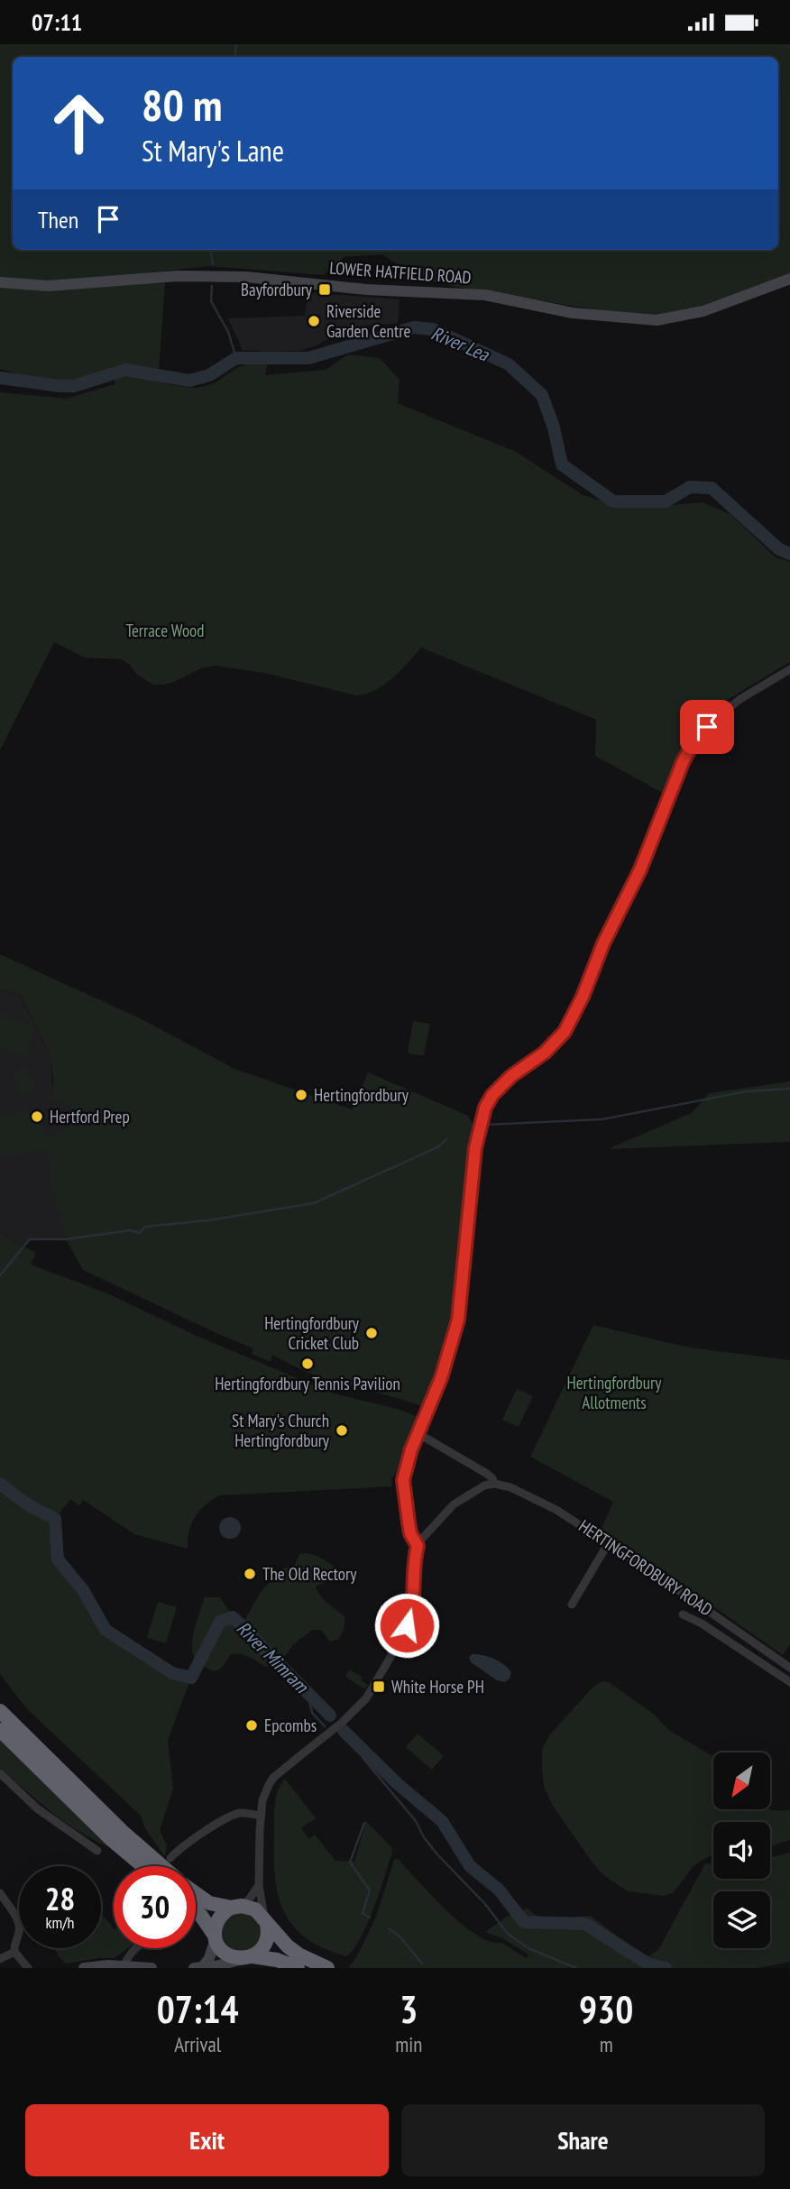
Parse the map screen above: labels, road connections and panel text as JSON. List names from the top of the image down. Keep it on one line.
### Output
{"streets":{"main road":["LOWER HATFIELD ROAD"],"street":["HERTINGFORDBURY ROAD"]},"water":["River Lea","River Mimram"],"parks":["Terrace Wood","Hertingfordbury Allotments"],"places":{"transit":["Bayfordbury","White Horse PH"],"other":["Riverside Garden Centre","Hertingfordbury","Hertford Prep","Hertingfordbury Cricket Club","Hertingfordbury Tennis Pavilion","St Mary's Church Hertingfordbury","The Old Rectory","Epcombs"]},"north":"bottom left","page":{"status":"07:11","turn":["80 m","St Mary's Lane"],"then":"Then","speed":"28 km/h","limit":"30","eta":["07:14","Arrival","3","min","930","m"],"buttons":["Exit","Share"]}}
